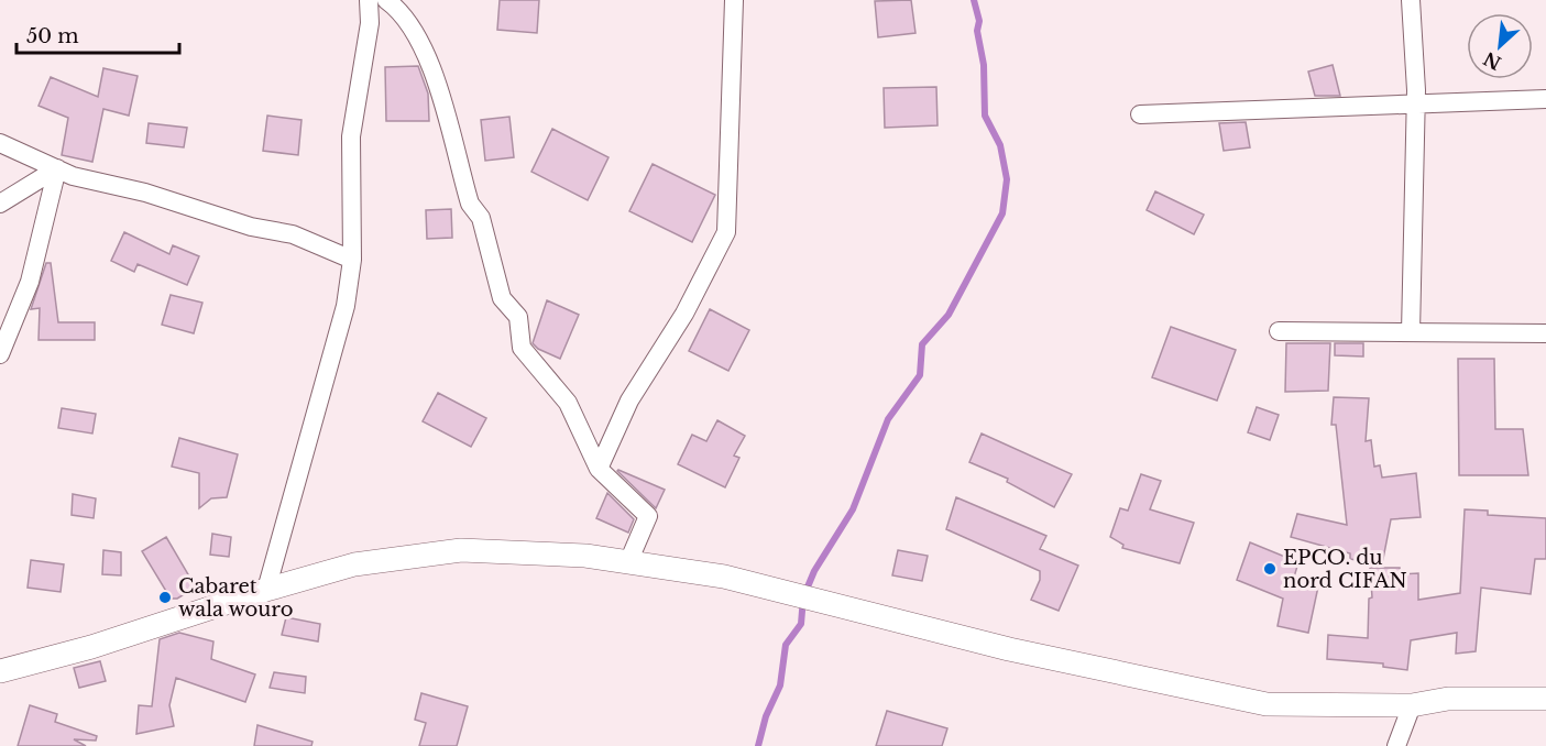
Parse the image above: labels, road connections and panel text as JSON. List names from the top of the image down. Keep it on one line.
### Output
{"places":["EPCO. du nord CIFAN","Cabaret wala wouro"],"scale_bar":"50 m","north":"bottom left"}
